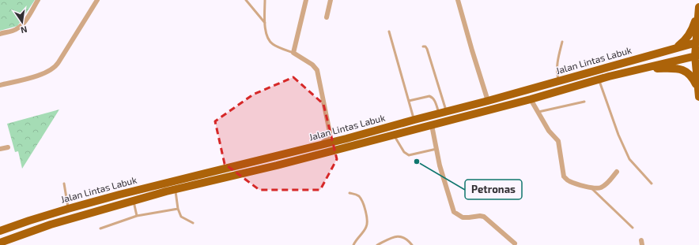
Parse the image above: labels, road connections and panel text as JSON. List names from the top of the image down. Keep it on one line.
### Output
{"streets":{"main road":["Jalan Lintas Labuk"]},"places":["Petronas"],"north":"bottom"}
